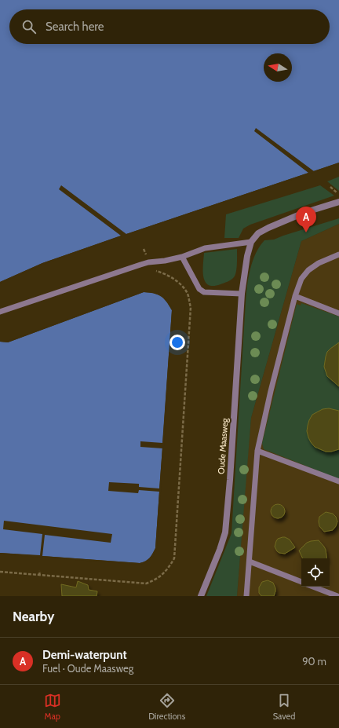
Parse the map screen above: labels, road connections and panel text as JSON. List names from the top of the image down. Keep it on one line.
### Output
{"streets":{"street":["Oude Maasweg"]},"north":"left","page":{"search":"Search here","pins":"A","heading":"Nearby","list":[{"mark":"A","name":"Demi-waterpunt","note":"Fuel · Oude Maasweg","value":"90 m"}],"nav":["Map","Directions","Saved"]}}
